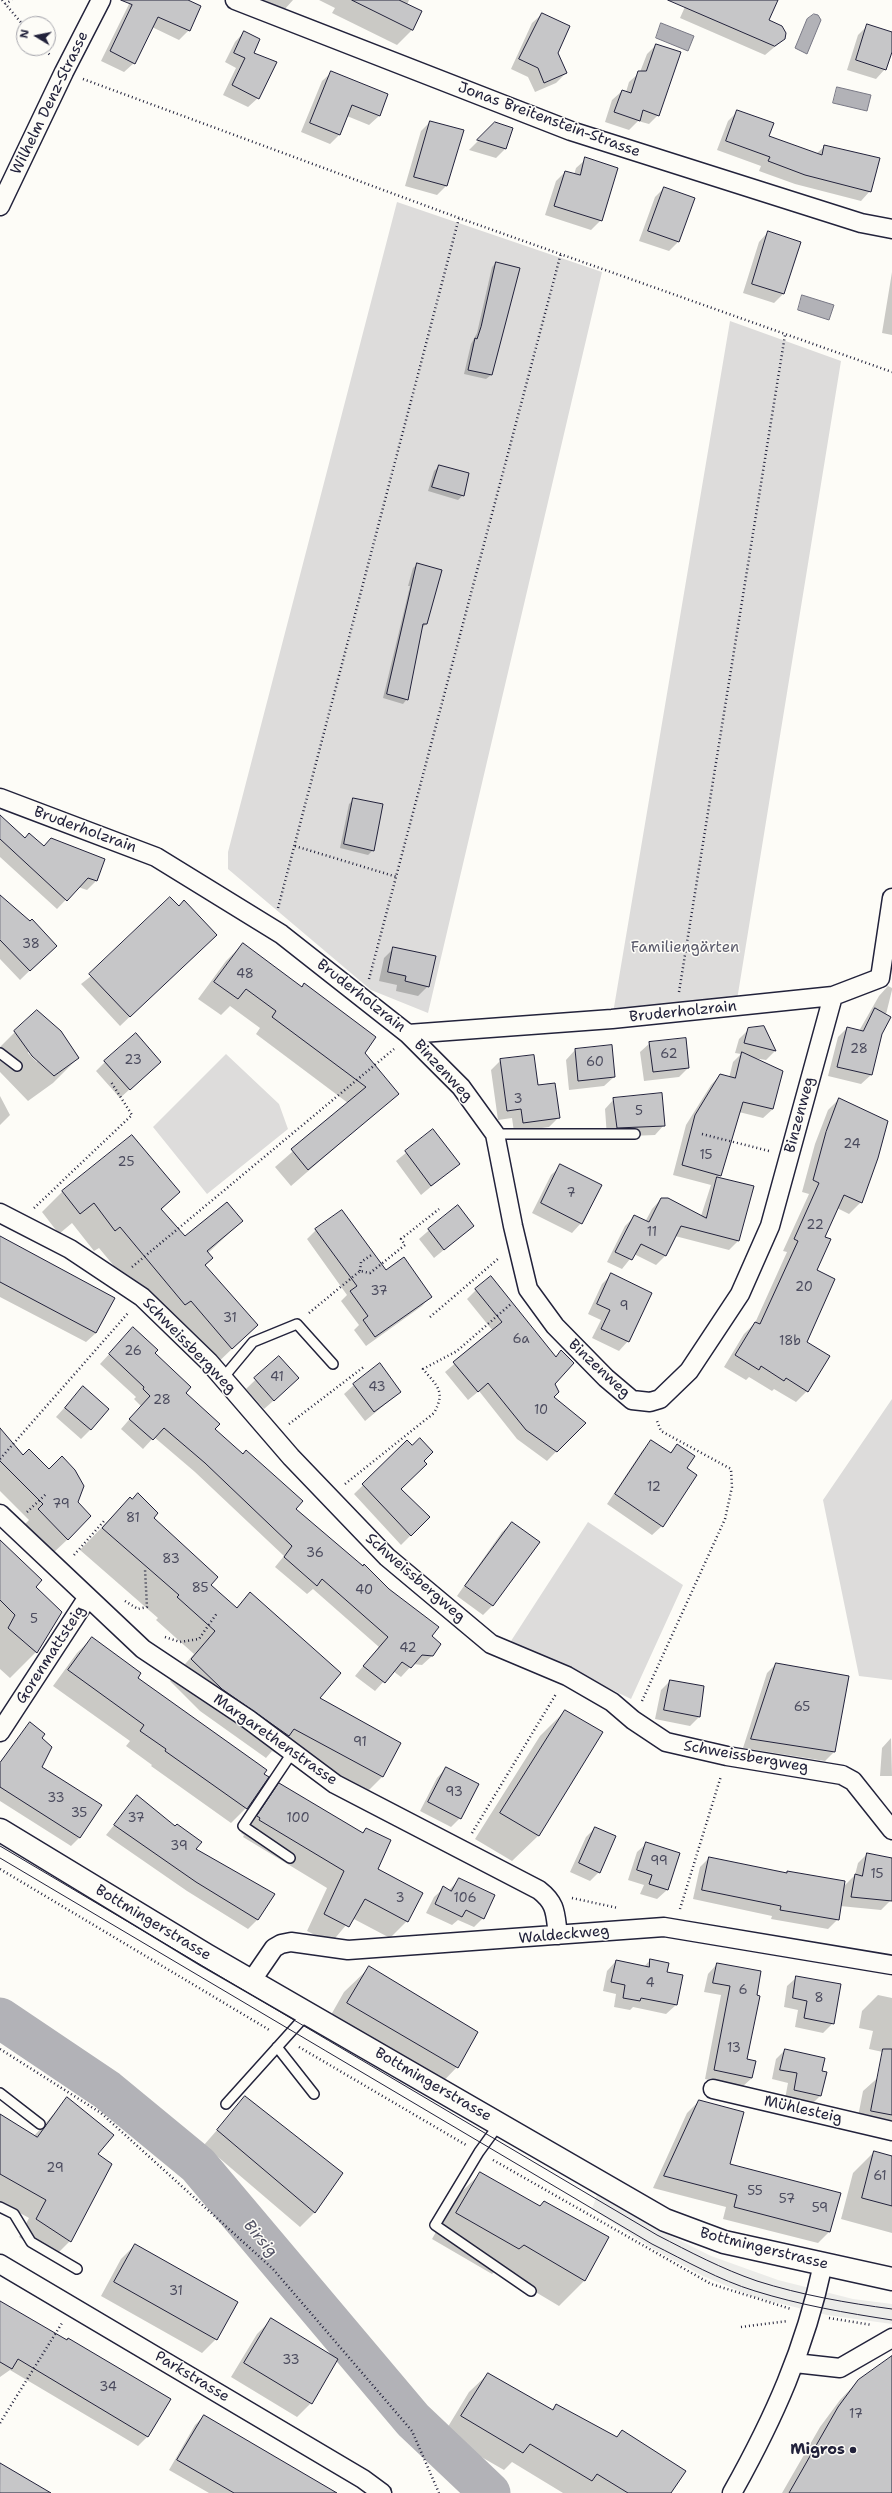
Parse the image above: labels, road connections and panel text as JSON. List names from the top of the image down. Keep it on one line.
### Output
{"streets":{"main road":["Bottmingerstrasse"],"street":["Wilhelm Denz-Strasse","Jonas Breitenstein-Strasse","Bruderholzrain","Binzenweg","Schweissbergweg","Gorenmattsteig","Margarethenstrasse","Waldeckweg","Mühlesteig","Parkstrasse"]},"crossings":[["Bruderholzrain","Binzenweg"],["Gorenmattsteig","Margarethenstrasse"],["Margarethenstrasse","Waldeckweg"],["Bottmingerstrasse","Waldeckweg"]],"water":["Birsig"],"parks":["Familiengärten"],"places":["Migros"],"house_numbers":["38","48","28","62","23","60","3","5","24","15","25","7","22","11","20","37","9","31","6a","18b","26","41","43","28","10","12","79","81","36","83","85","40","5","42","65","91","93","33","35","37","100","39","99","15","3","106","4","6","8","13","29","61","55","57","59","31","33","34","17"],"north":"left"}
